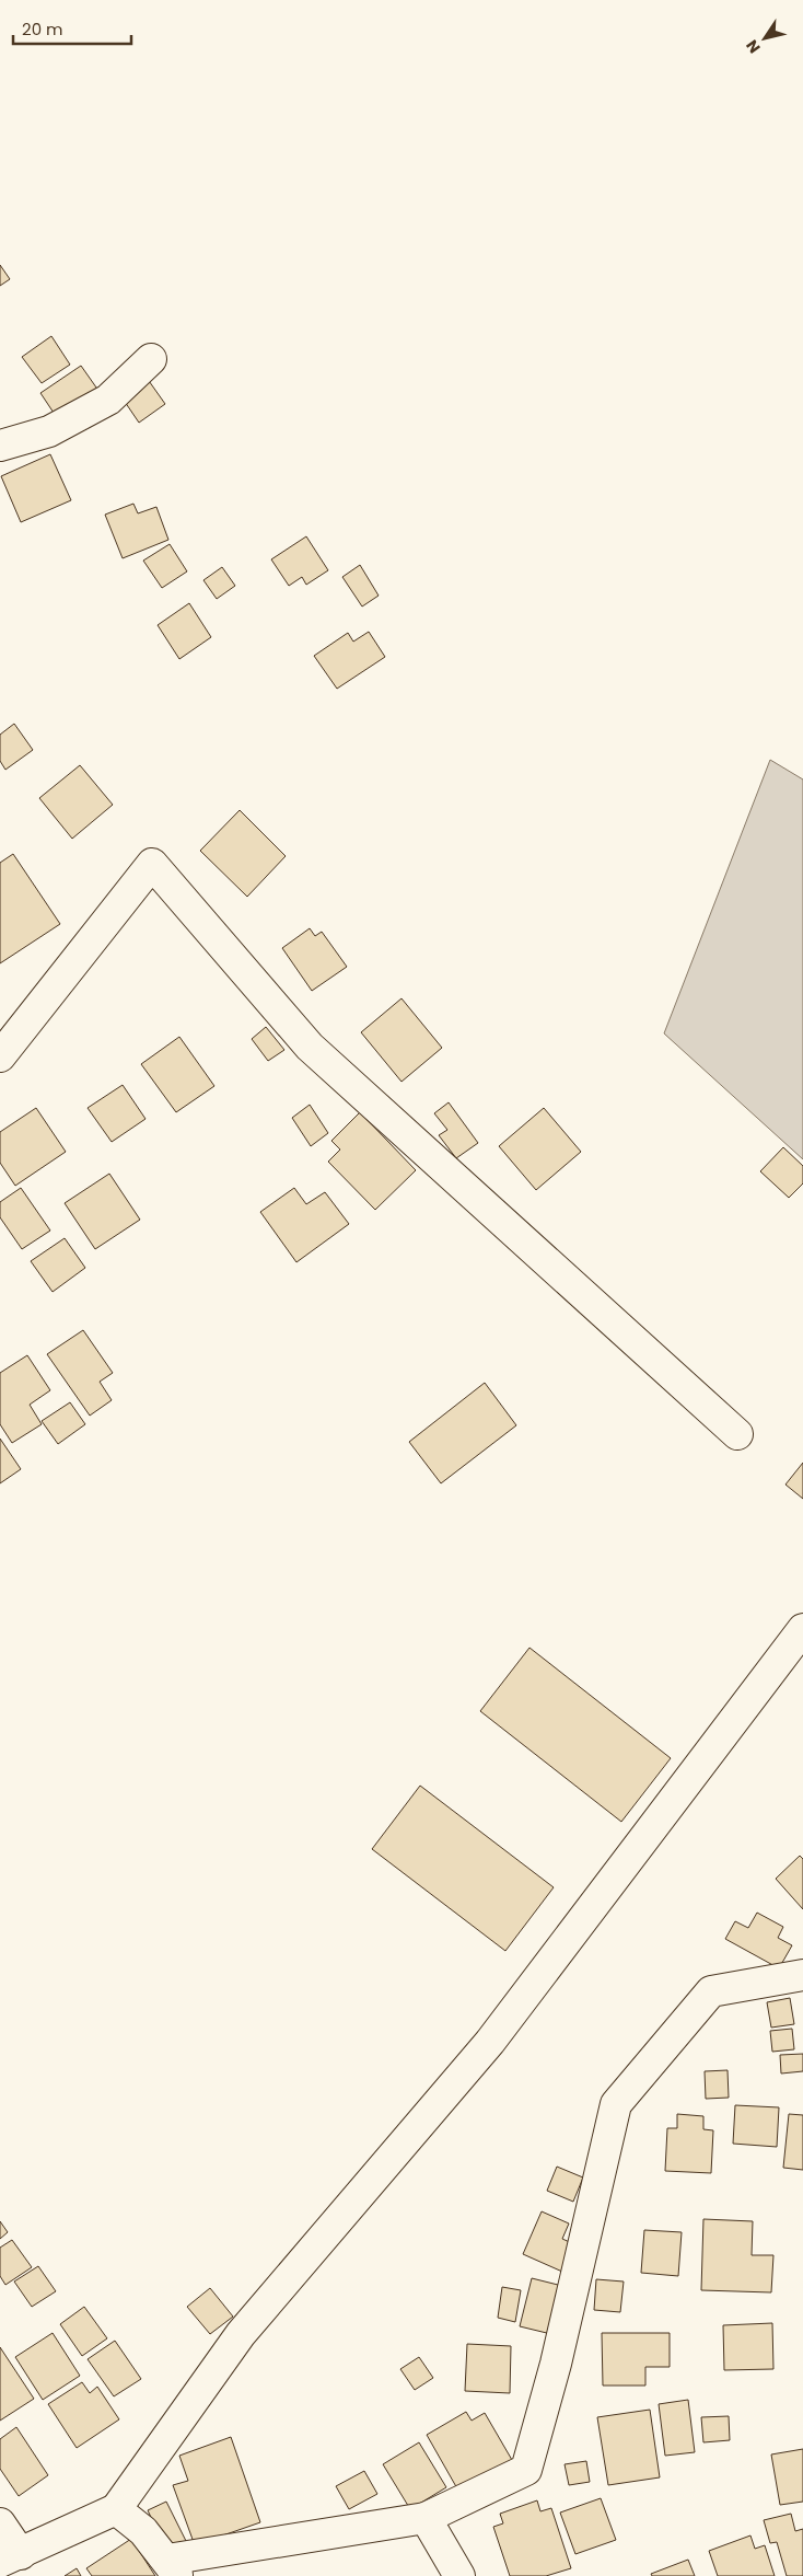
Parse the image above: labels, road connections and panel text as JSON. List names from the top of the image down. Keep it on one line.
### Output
{"scale_bar":"20 m","north":"bottom left"}
